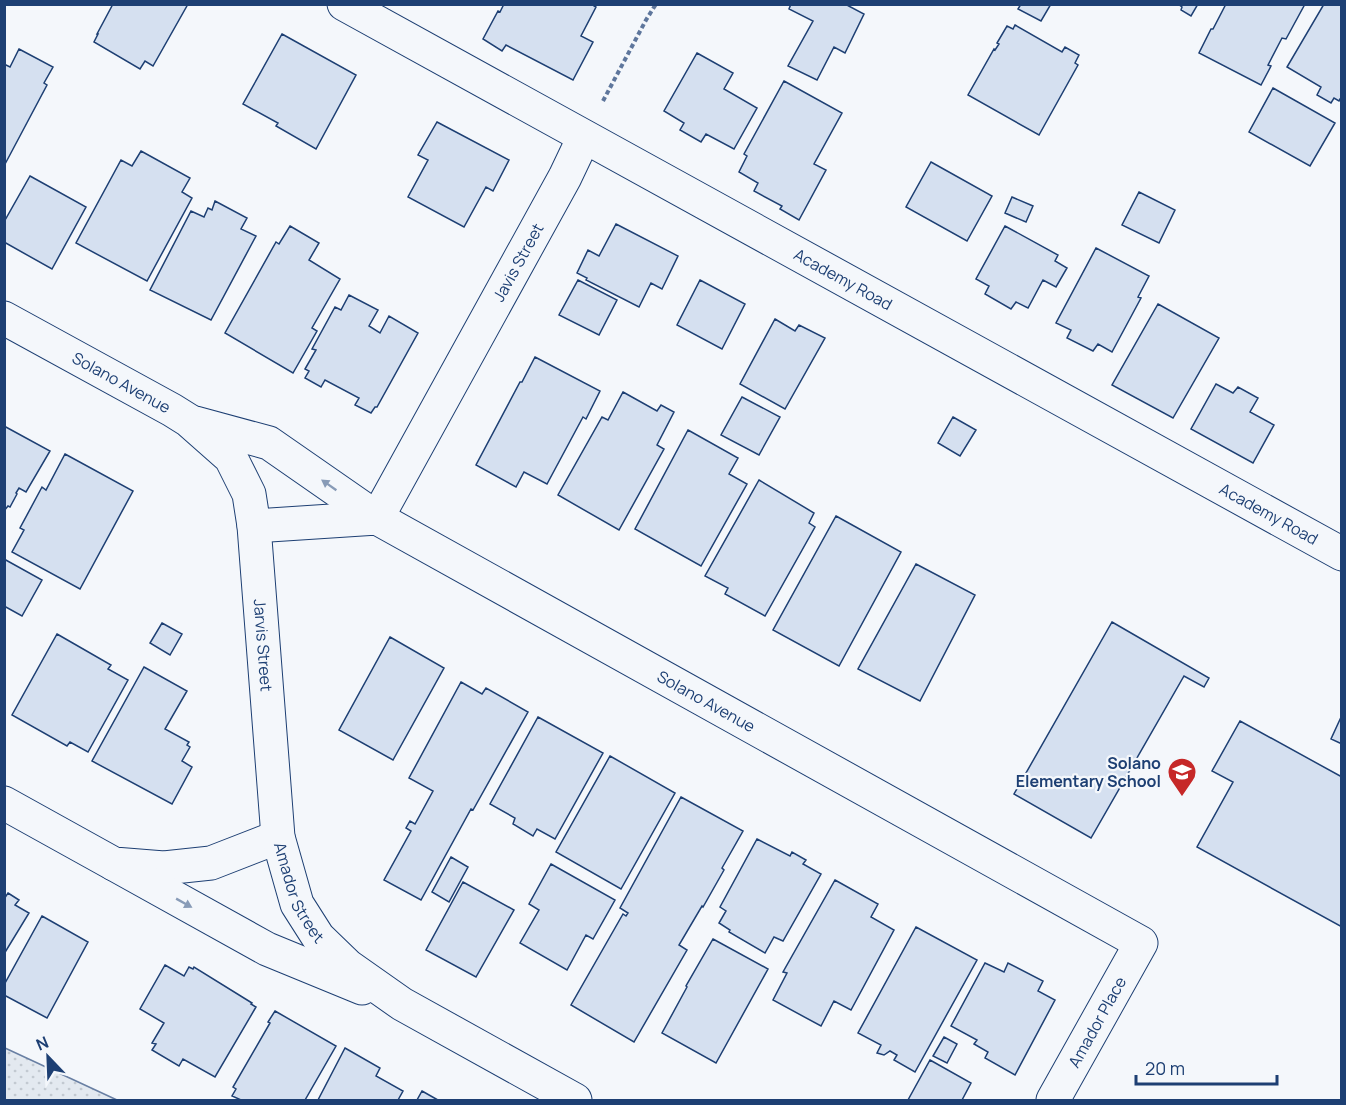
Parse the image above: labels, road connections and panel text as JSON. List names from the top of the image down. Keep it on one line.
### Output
{"streets":{"street":["Javis Street","Academy Road","Solano Avenue","Jarvis Street","Amador Street","Amador Place"]},"crossings":[["Javis Street","Academy Road"],["Javis Street","Solano Avenue"],["Solano Avenue","Jarvis Street"],["Solano Avenue","Amador Place"],["Jarvis Street","Amador Street"]],"places":{"school or university":["Solano Elementary School"]},"scale_bar":"20 m","north":"top left"}
